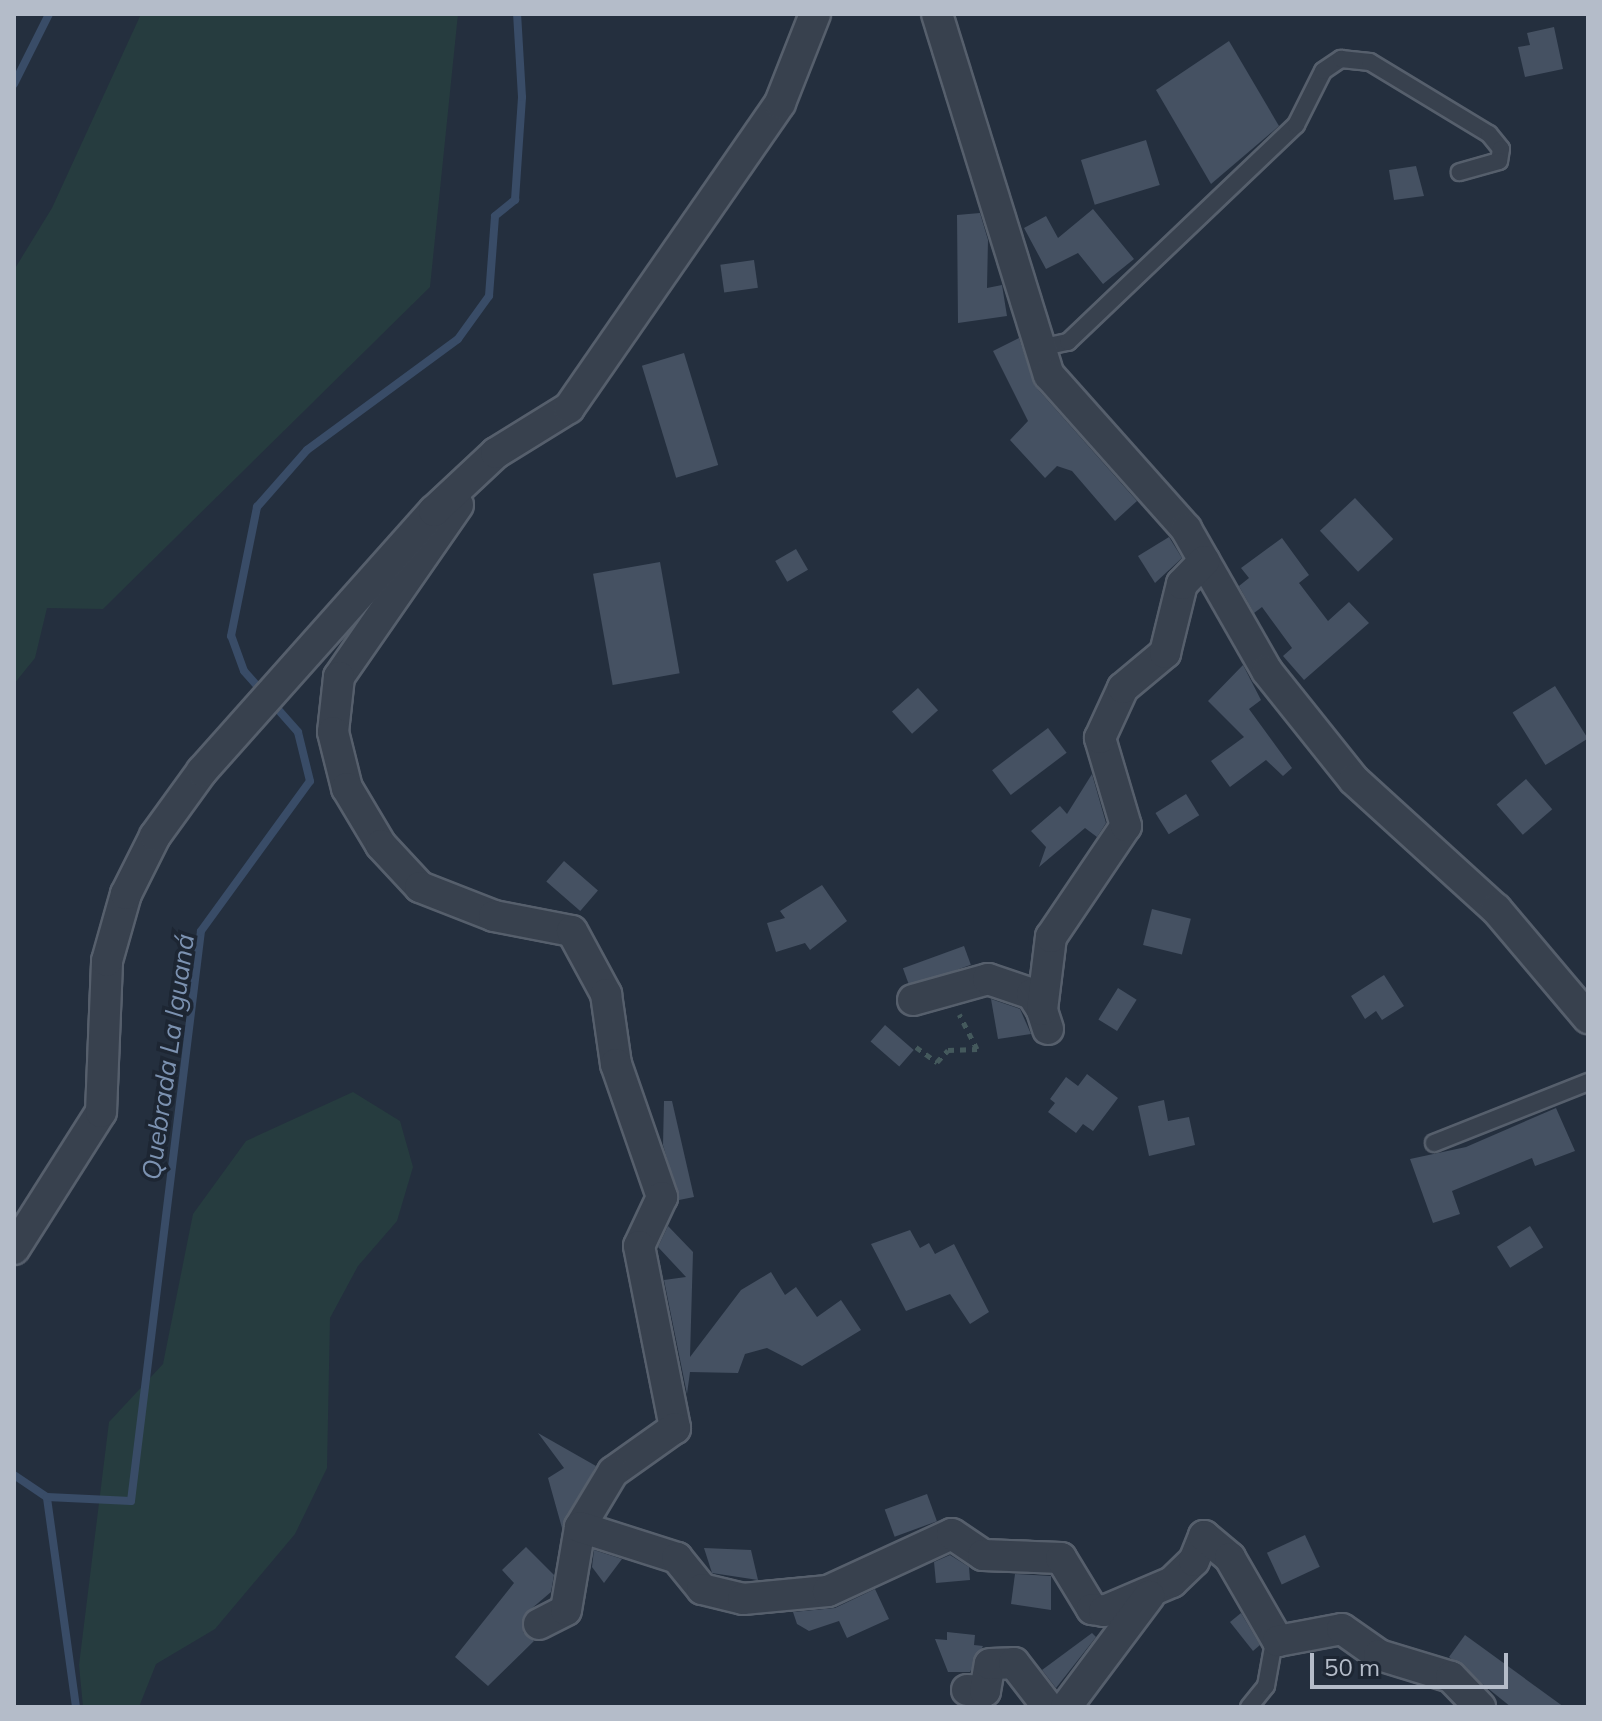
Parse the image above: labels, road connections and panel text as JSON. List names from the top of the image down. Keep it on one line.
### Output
{"water":["Quebrada La Iguaná"],"scale_bar":"50 m"}
